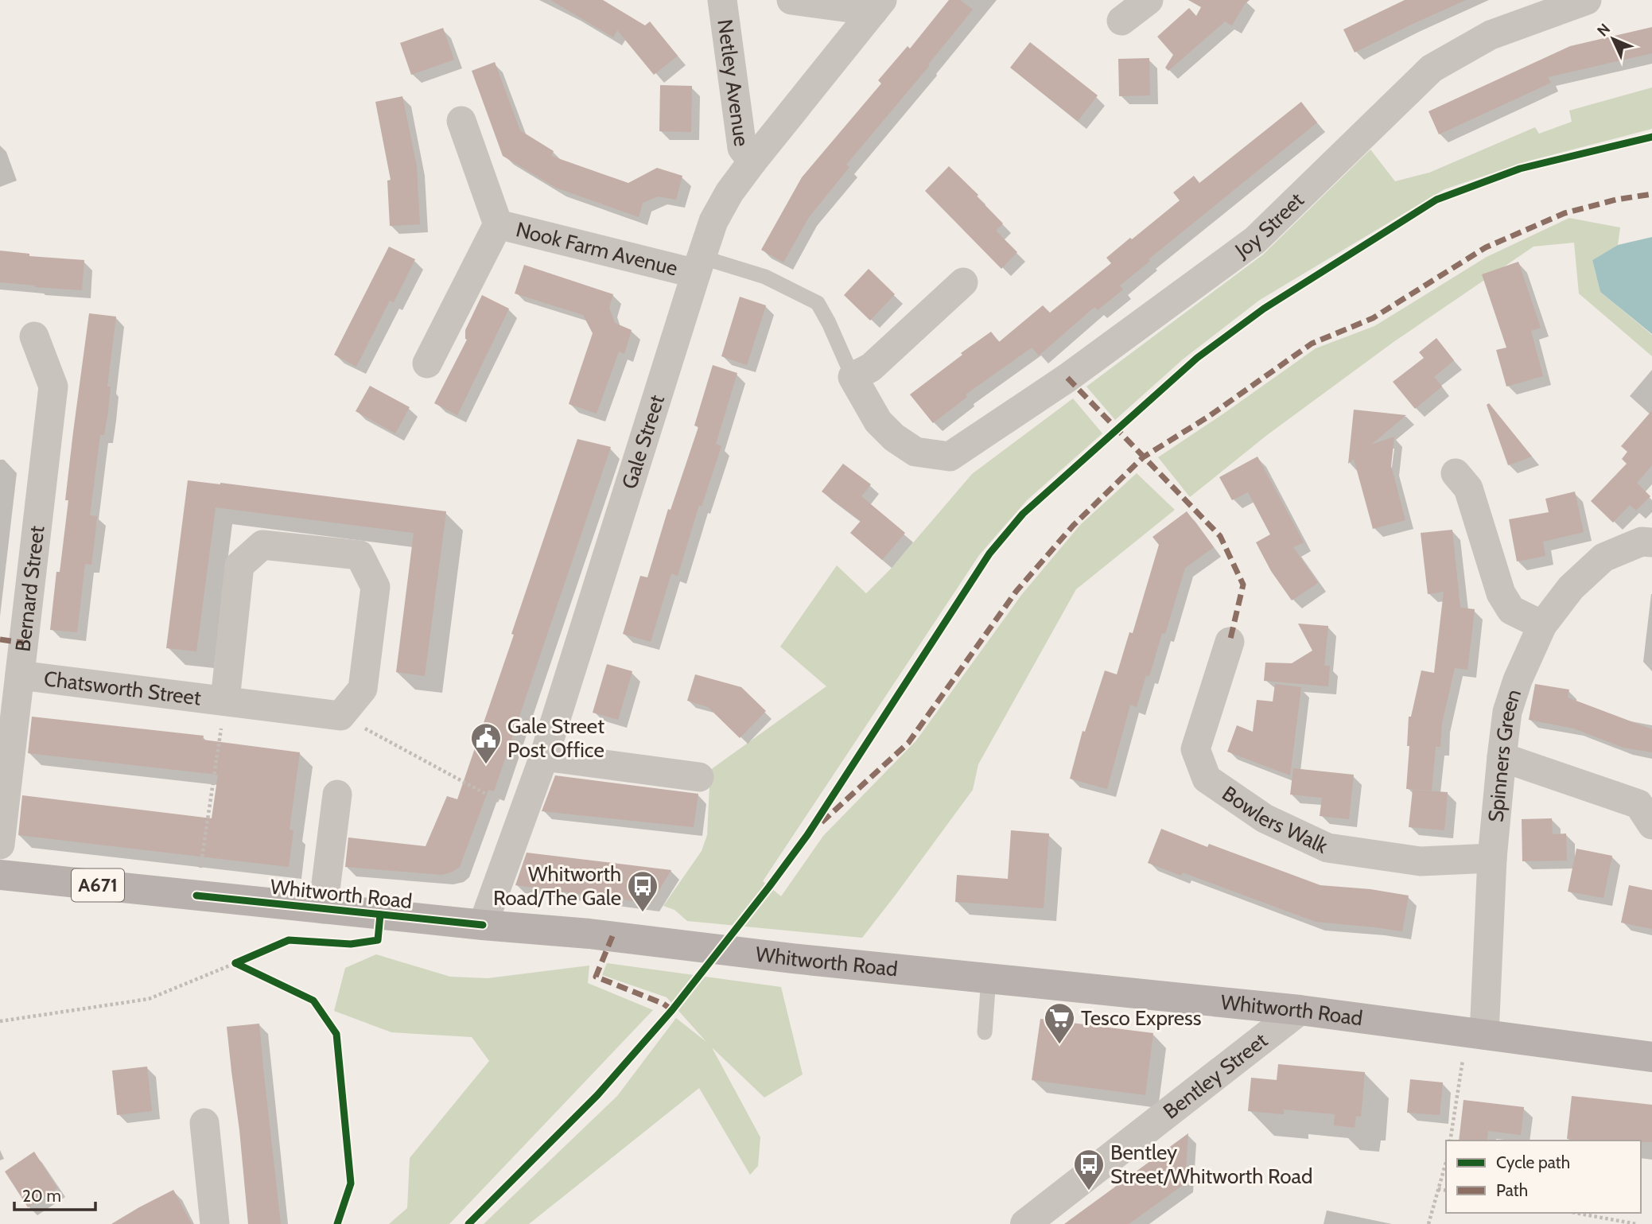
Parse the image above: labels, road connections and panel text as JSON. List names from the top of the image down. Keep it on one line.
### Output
{"streets":{"main road":["A671","Whitworth Road"],"street":["Netley Avenue","Joy Street","Nook Farm Avenue","Gale Street","Bernard Street","Chatsworth Street","Spinners Green","Bowlers Walk","Bentley Street"]},"crossings":[["Netley Avenue","Gale Street"],["Nook Farm Avenue","Gale Street"],["Gale Street","Whitworth Road"],["Bernard Street","Chatsworth Street"],["Spinners Green","Bowlers Walk"],["Spinners Green","Whitworth Road"],["Whitworth Road","Bentley Street"]],"places":{"public building":["Gale Street Post Office"],"bus stop":["Whitworth Road/The Gale","Bentley Street/Whitworth Road"],"supermarket":["Tesco Express"]},"legend":["Cycle path","Path"],"scale_bar":"20 m","north":"top left"}
